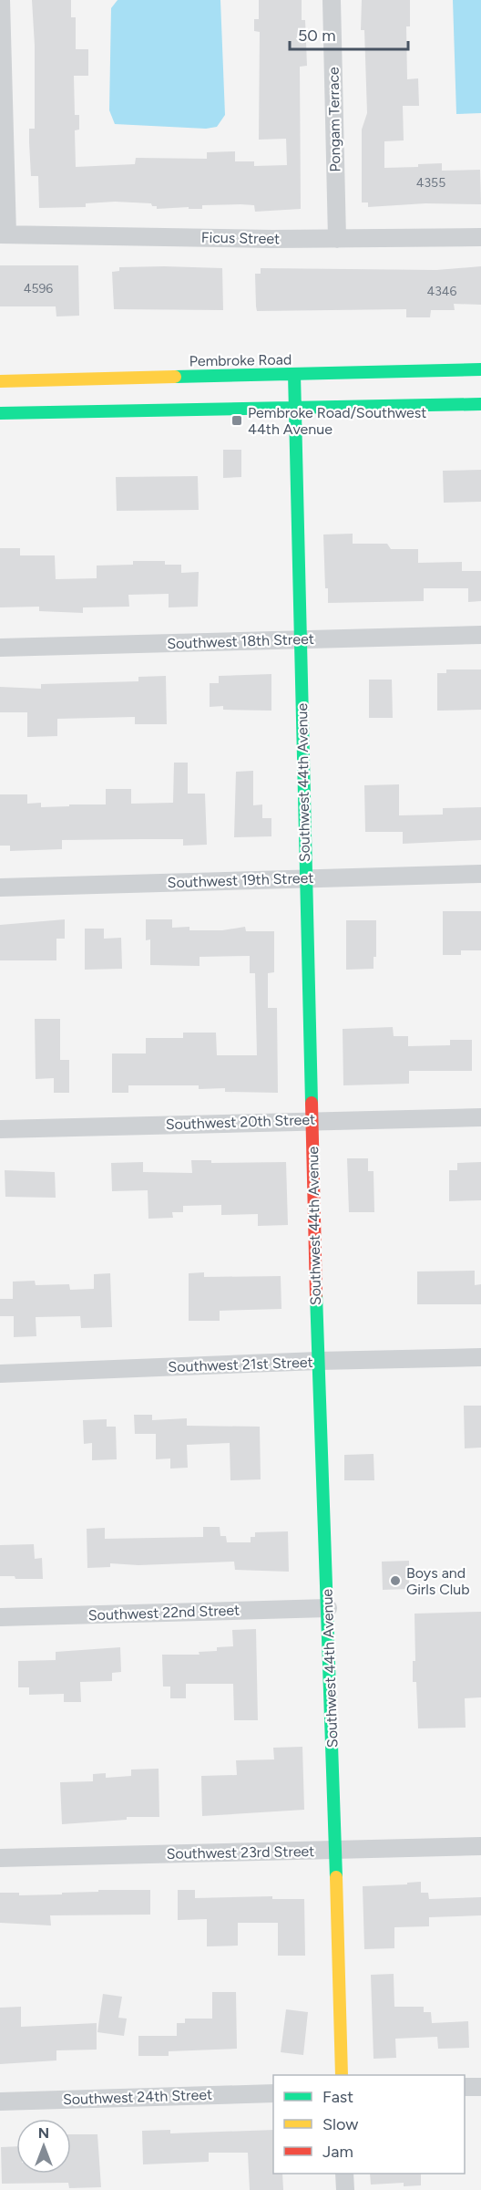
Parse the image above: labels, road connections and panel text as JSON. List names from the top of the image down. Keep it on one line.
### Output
{"streets":{"street":["Pongam Terrace","Ficus Street","Pembroke Road","Southwest 18th Street","Southwest 44th Avenue","Southwest 19th Street","Southwest 20th Street","Southwest 21st Street","Southwest 22nd Street","Southwest 23rd Street","Southwest 24th Street"]},"crossings":[["Pongam Terrace","Ficus Street"],["Pembroke Road","Southwest 44th Avenue"],["Southwest 18th Street","Southwest 44th Avenue"],["Southwest 44th Avenue","Southwest 19th Street"],["Southwest 44th Avenue","Southwest 20th Street"],["Southwest 44th Avenue","Southwest 21st Street"],["Southwest 44th Avenue","Southwest 22nd Street"],["Southwest 44th Avenue","Southwest 23rd Street"]],"places":{"transit":["Pembroke Road/Southwest 44th Avenue"],"other":["Boys and Girls Club"]},"house_numbers":["4355","4596","4346"],"legend":["Fast","Slow","Jam"],"scale_bar":"50 m","north":"top"}
